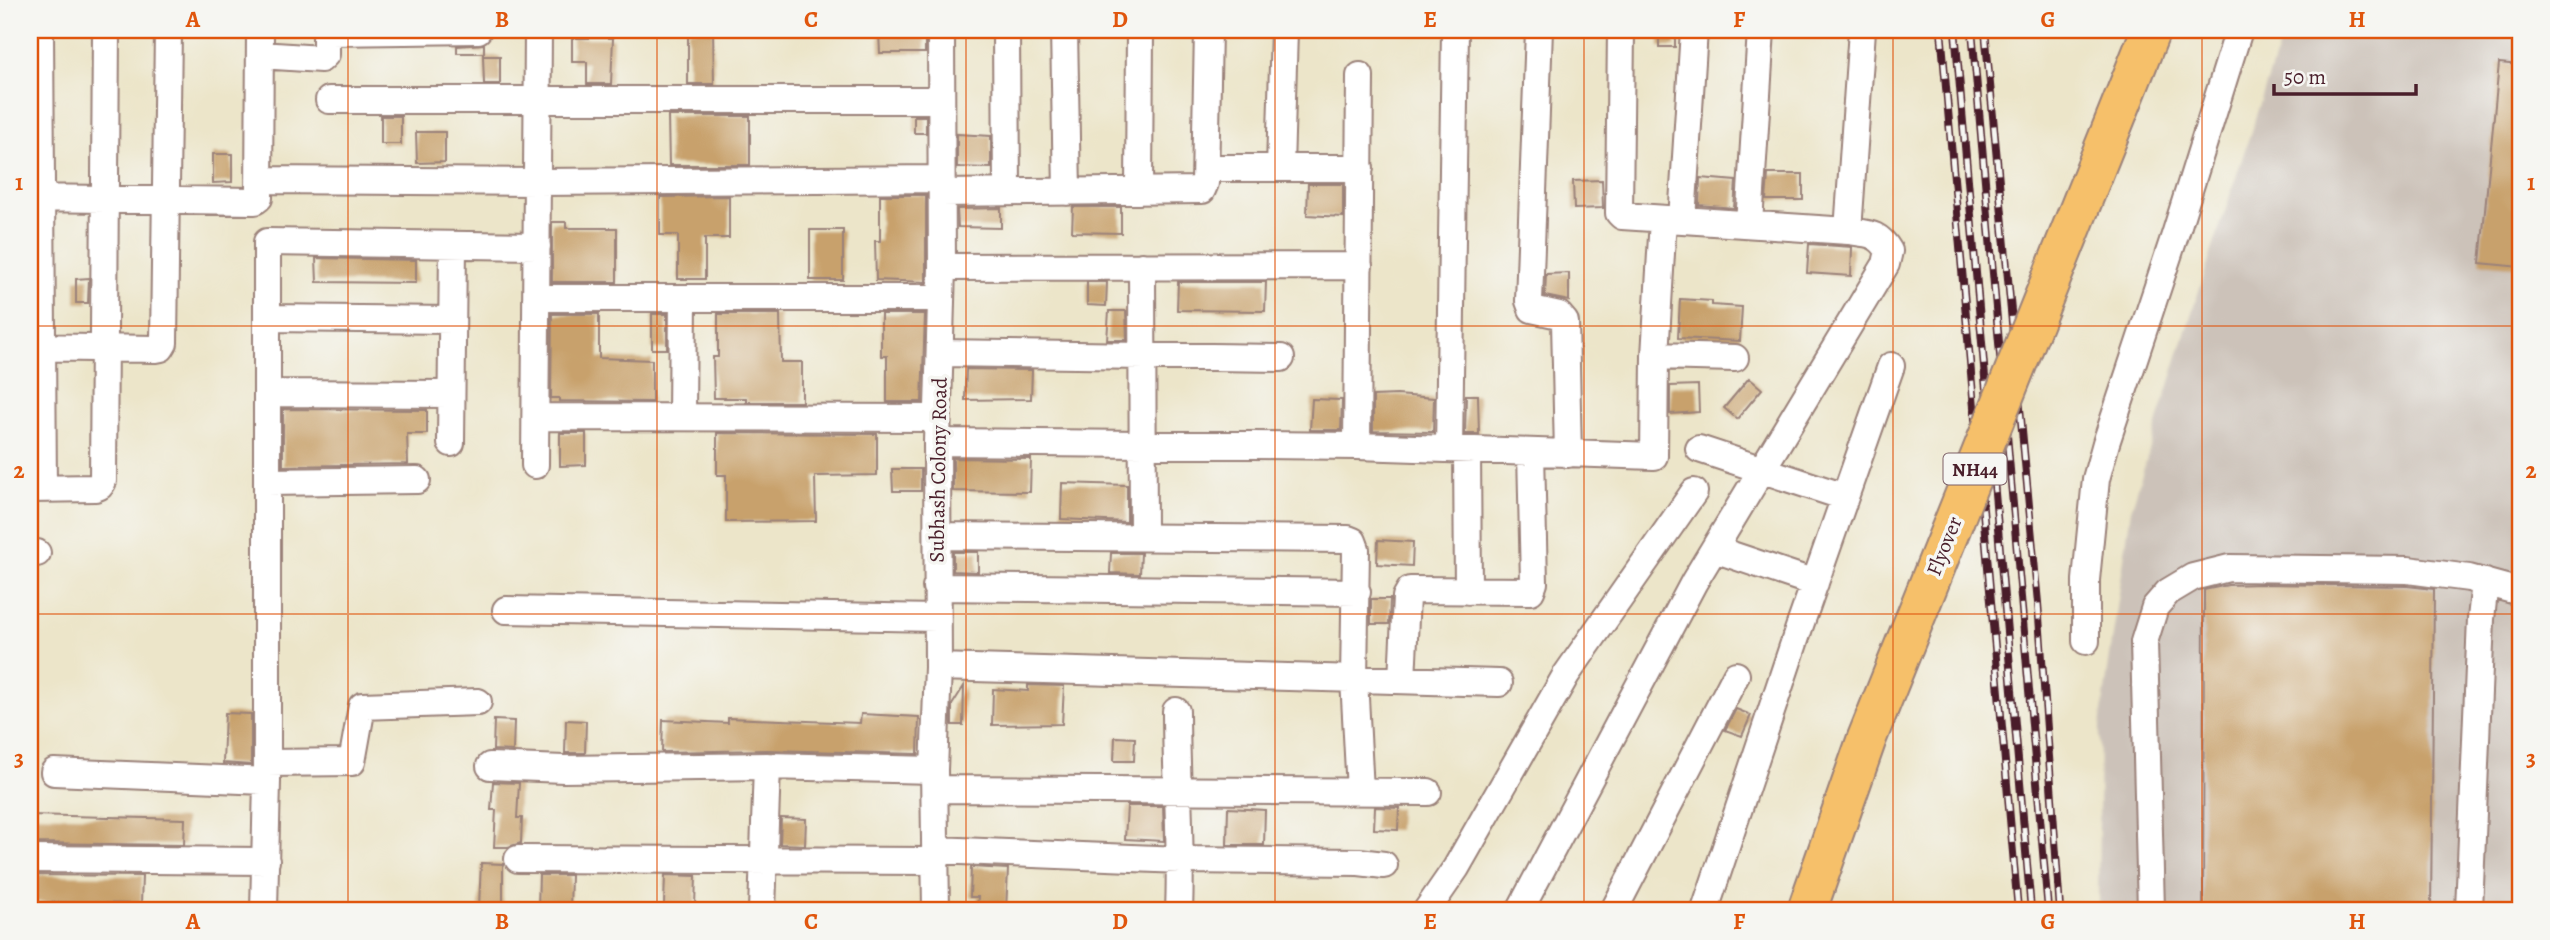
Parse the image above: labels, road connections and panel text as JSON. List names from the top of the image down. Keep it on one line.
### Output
{"streets":{"highway":["NH44","Flyover"],"street":["Subhash Colony Road"]},"scale_bar":"50 m","grid":{"columns":["A","B","C","D","E","F","G","H"],"rows":["1","2","3"]}}
